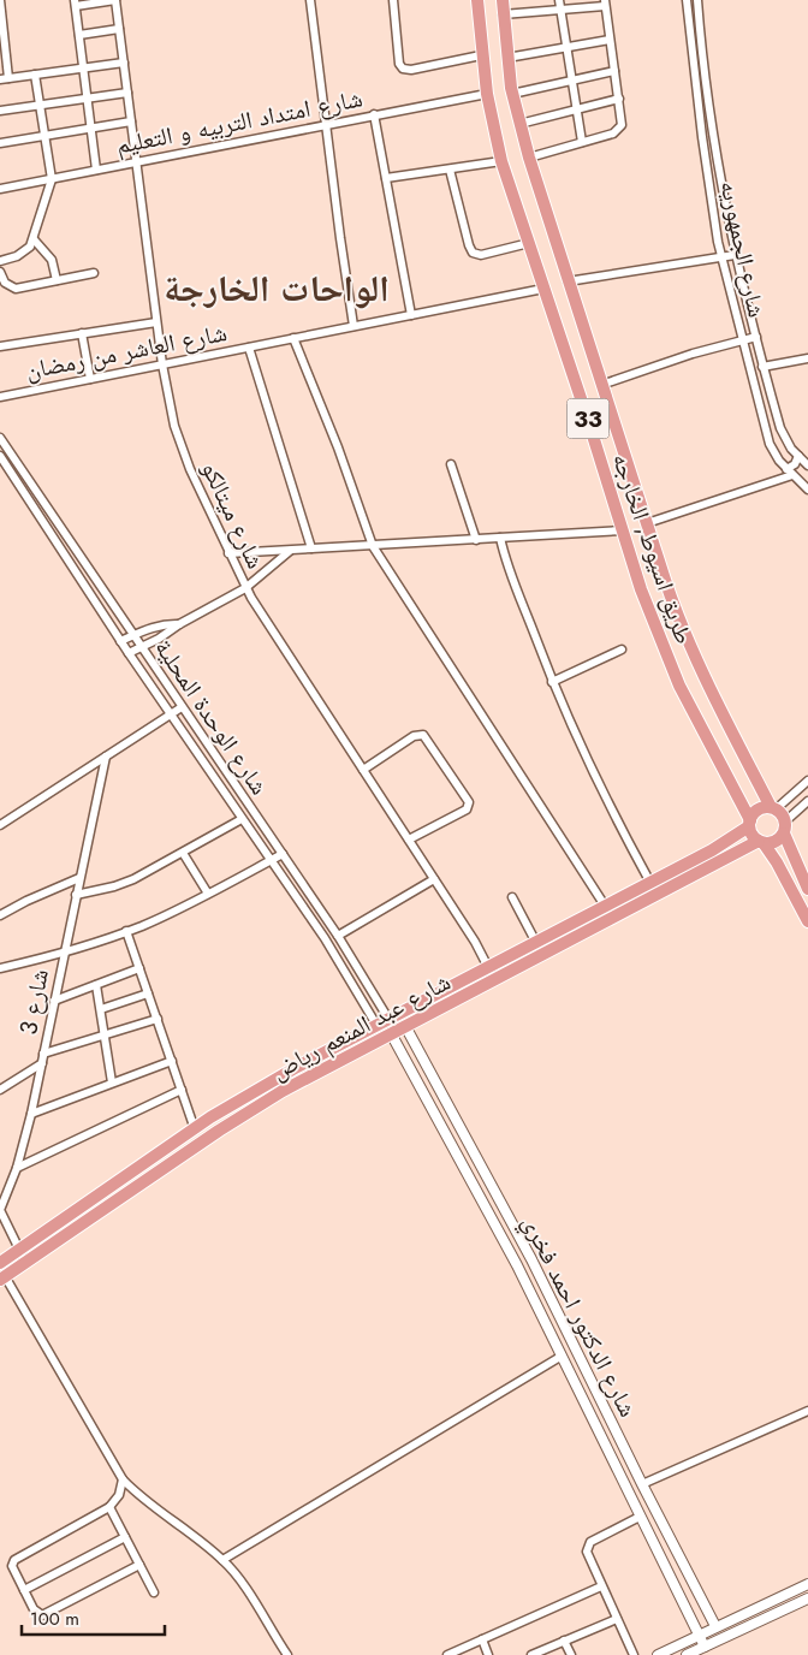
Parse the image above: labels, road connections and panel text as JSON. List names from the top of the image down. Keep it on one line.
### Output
{"streets":{"highway":["33","طريق اسيوط, الخارجه","شارع عبد المنعم رياض"],"street":["شارع امتداد التربيه و التعليم","شارع الجمهوريه","شارع العاشر من رمضان","شارع ميتالكو","شارع الوحدة المحلية","شارع 3","شارع الدكتور احمد فخري"]},"crossings":[["شارع امتداد التربيه و التعليم","شارع ميتالكو"],["شارع امتداد التربيه و التعليم","طريق اسيوط, الخارجه"],["شارع العاشر من رمضان","شارع ميتالكو"],["شارع العاشر من رمضان","طريق اسيوط, الخارجه"],["شارع ميتالكو","شارع عبد المنعم رياض"],["طريق اسيوط, الخارجه","شارع عبد المنعم رياض"],["شارع الوحدة المحلية","شارع عبد المنعم رياض"],["شارع 3","شارع عبد المنعم رياض"],["شارع عبد المنعم رياض","شارع الدكتور احمد فخري"]],"districts":["الواحات الخارجة"],"scale_bar":"100 m"}
